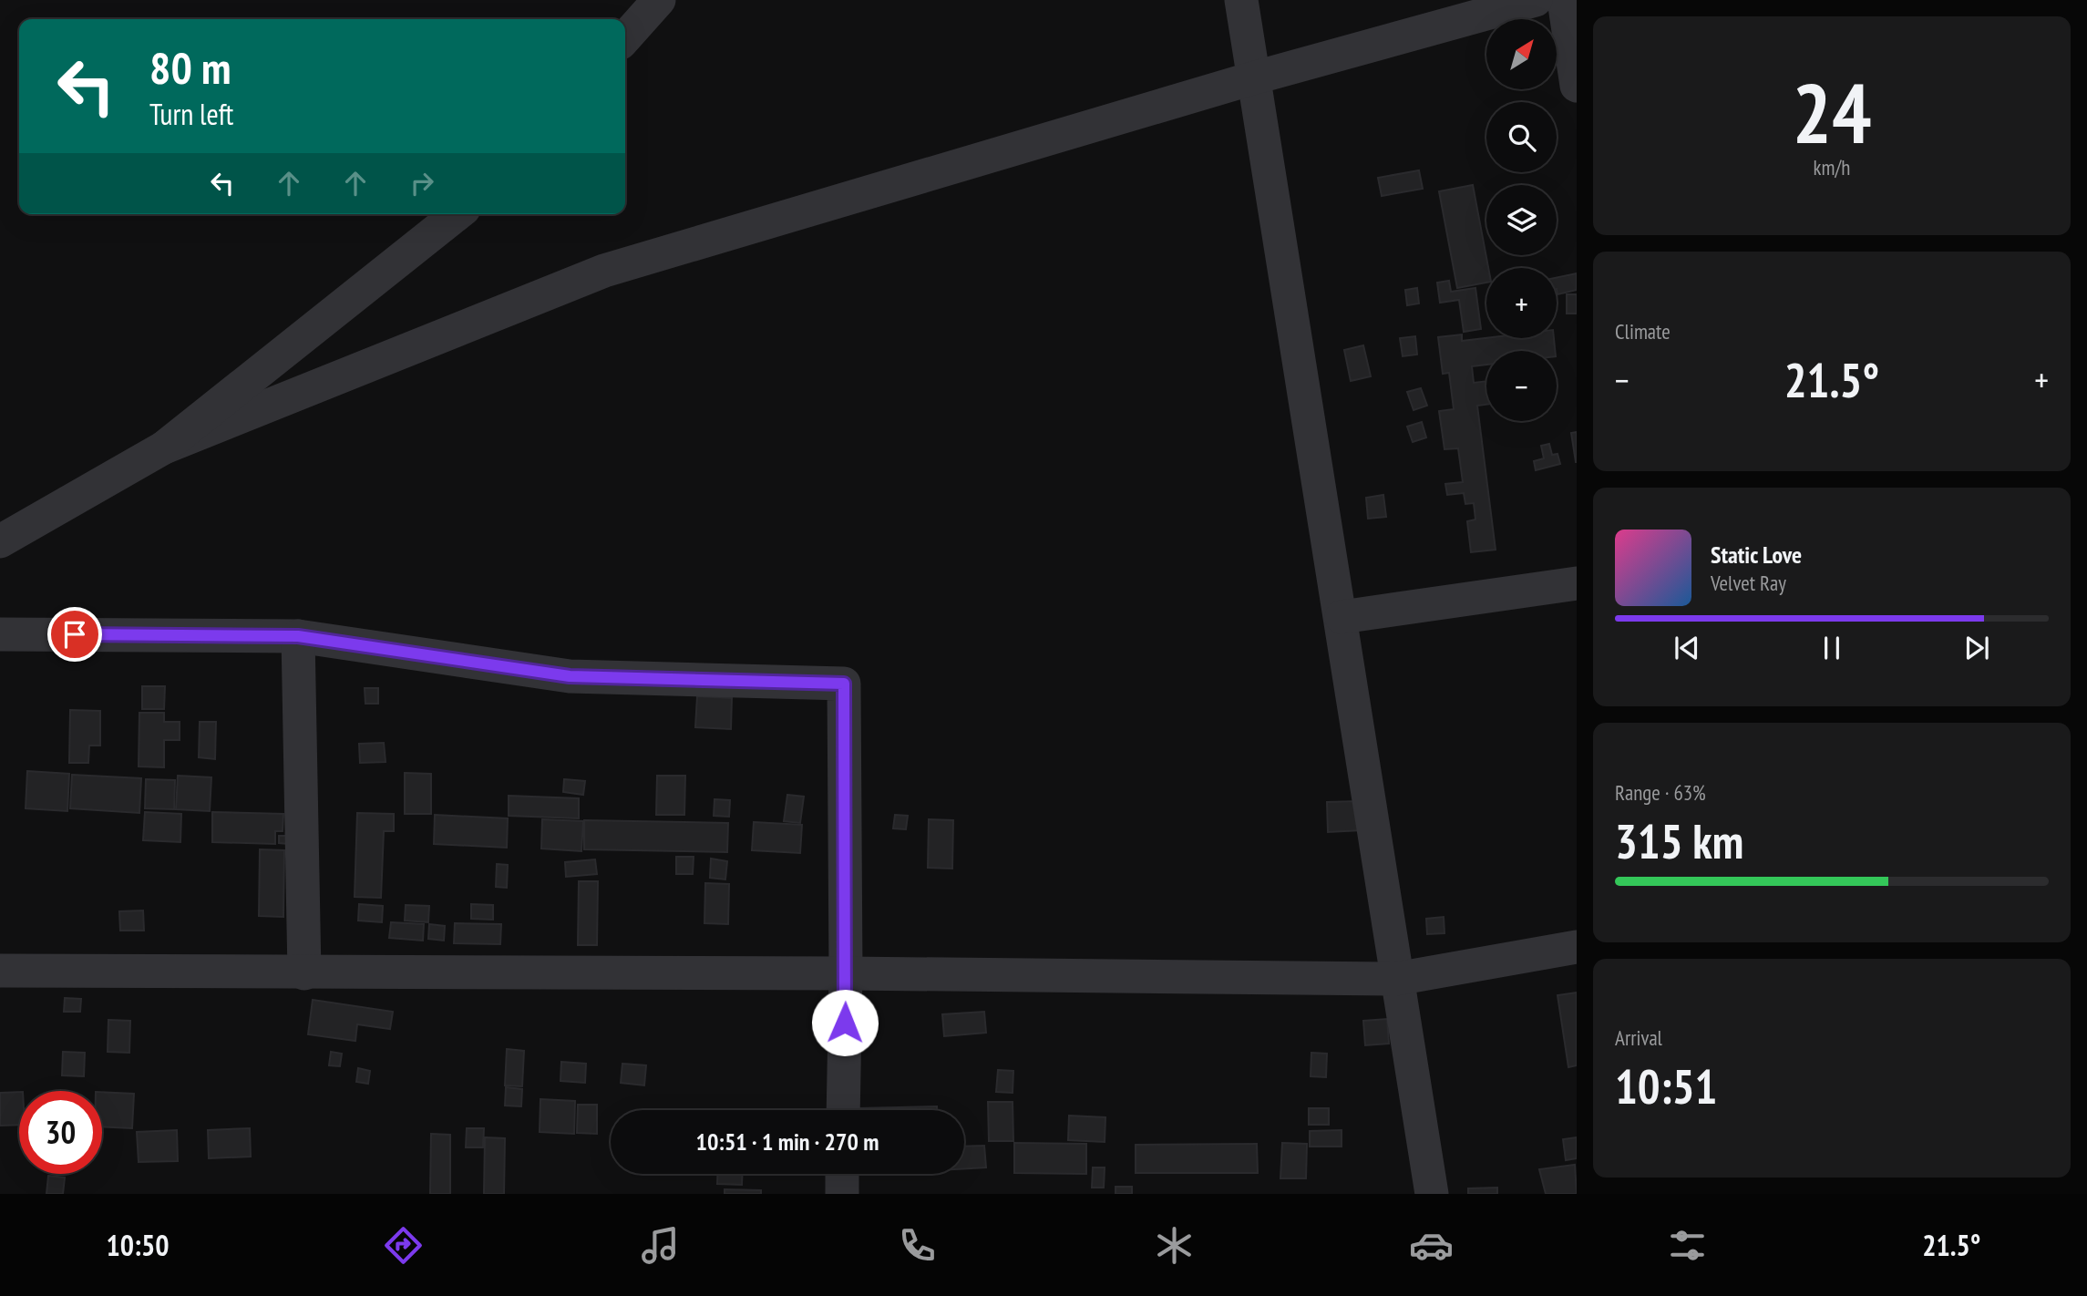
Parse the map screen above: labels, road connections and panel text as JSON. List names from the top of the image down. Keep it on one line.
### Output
{"north":"top right","page":{"tile":[["24","km/h"],"Climate",["Range · 63%","315 km"],["Arrival","10:51"]],"map_buttons":["+","−"],"turn":["80 m","Turn left"],"heat":["−","21.5°","+"],"song":["Static Love","Velvet Ray"],"limit":"30","trip":"10:51 · 1 min · 270 m","tabs":["10:50","21.5°"]}}
